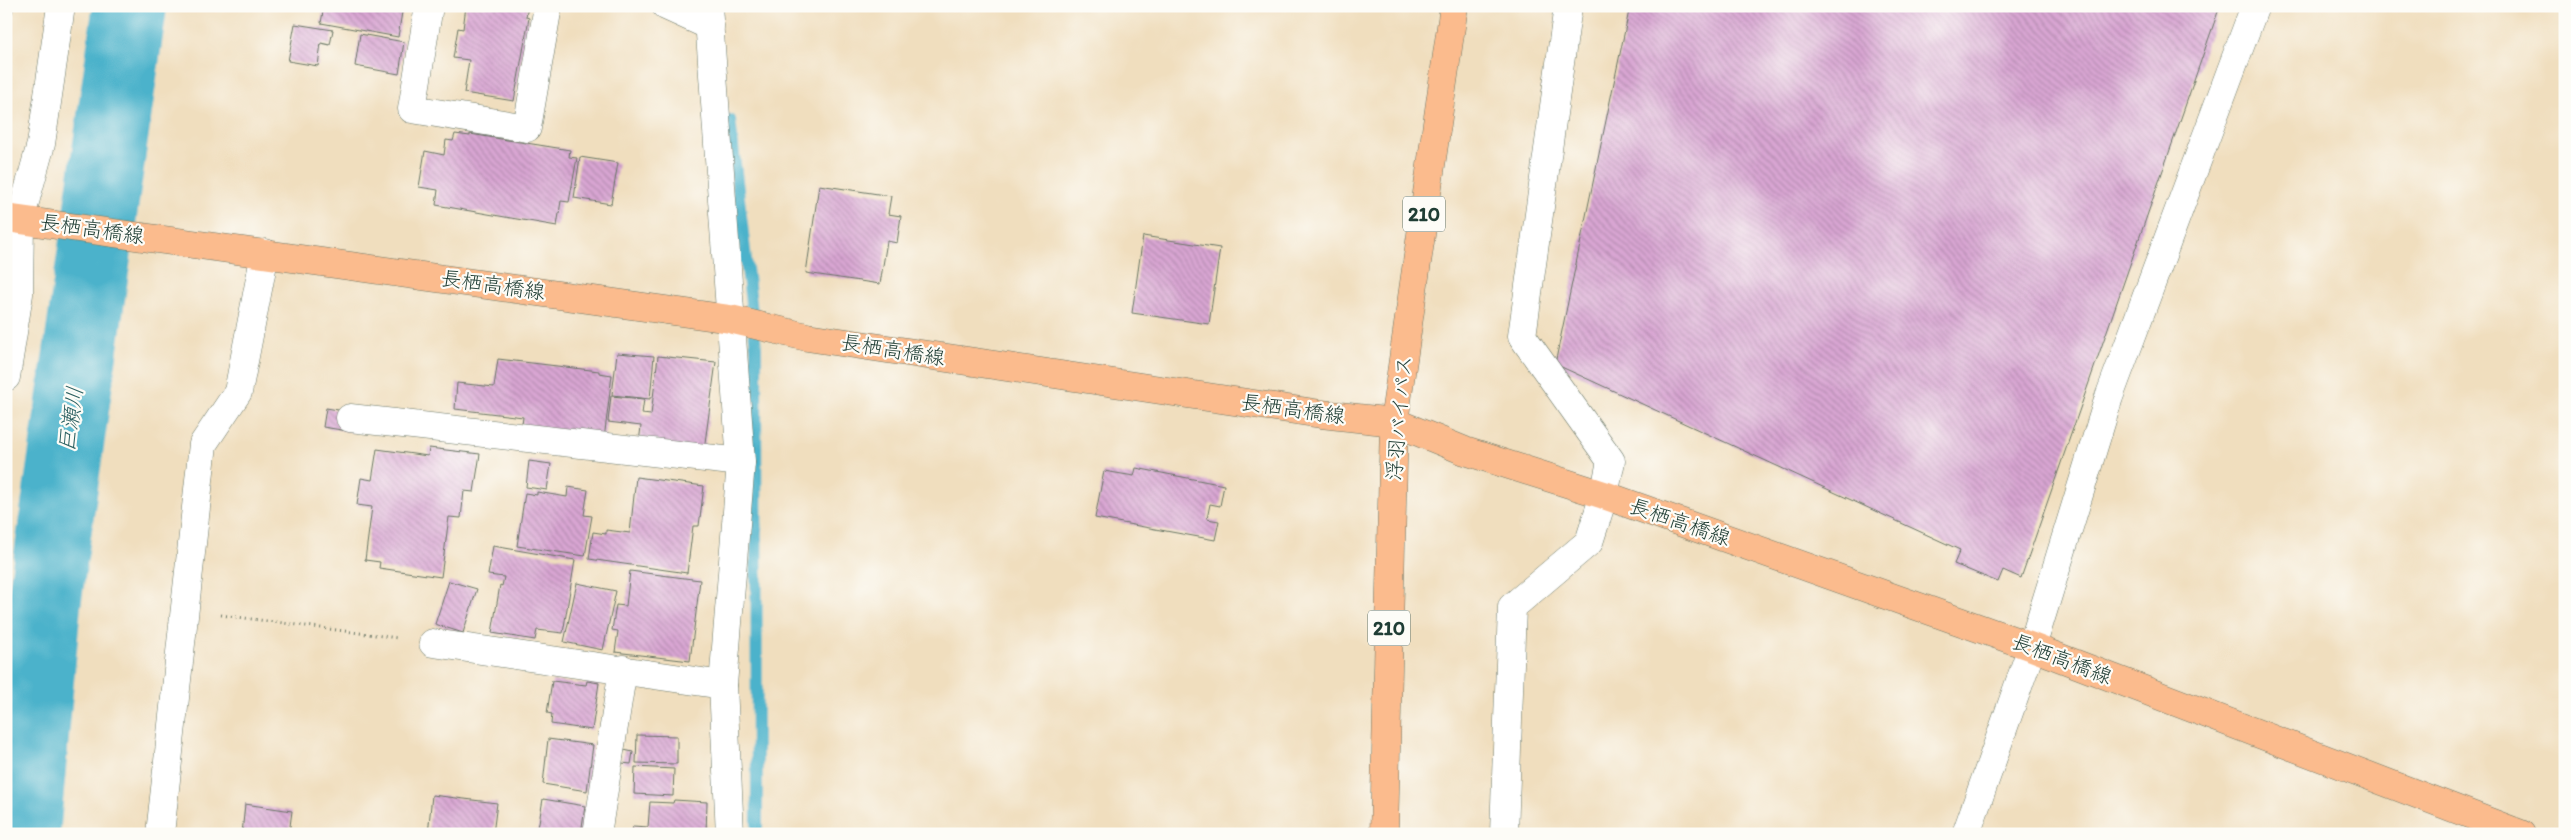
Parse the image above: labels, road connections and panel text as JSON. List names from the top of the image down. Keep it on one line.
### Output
{"streets":{"main road":["210","長栖高橋線","浮羽バイパス"]},"crossings":[["長栖高橋線","浮羽バイパス"]],"water":["巨瀬川"]}
